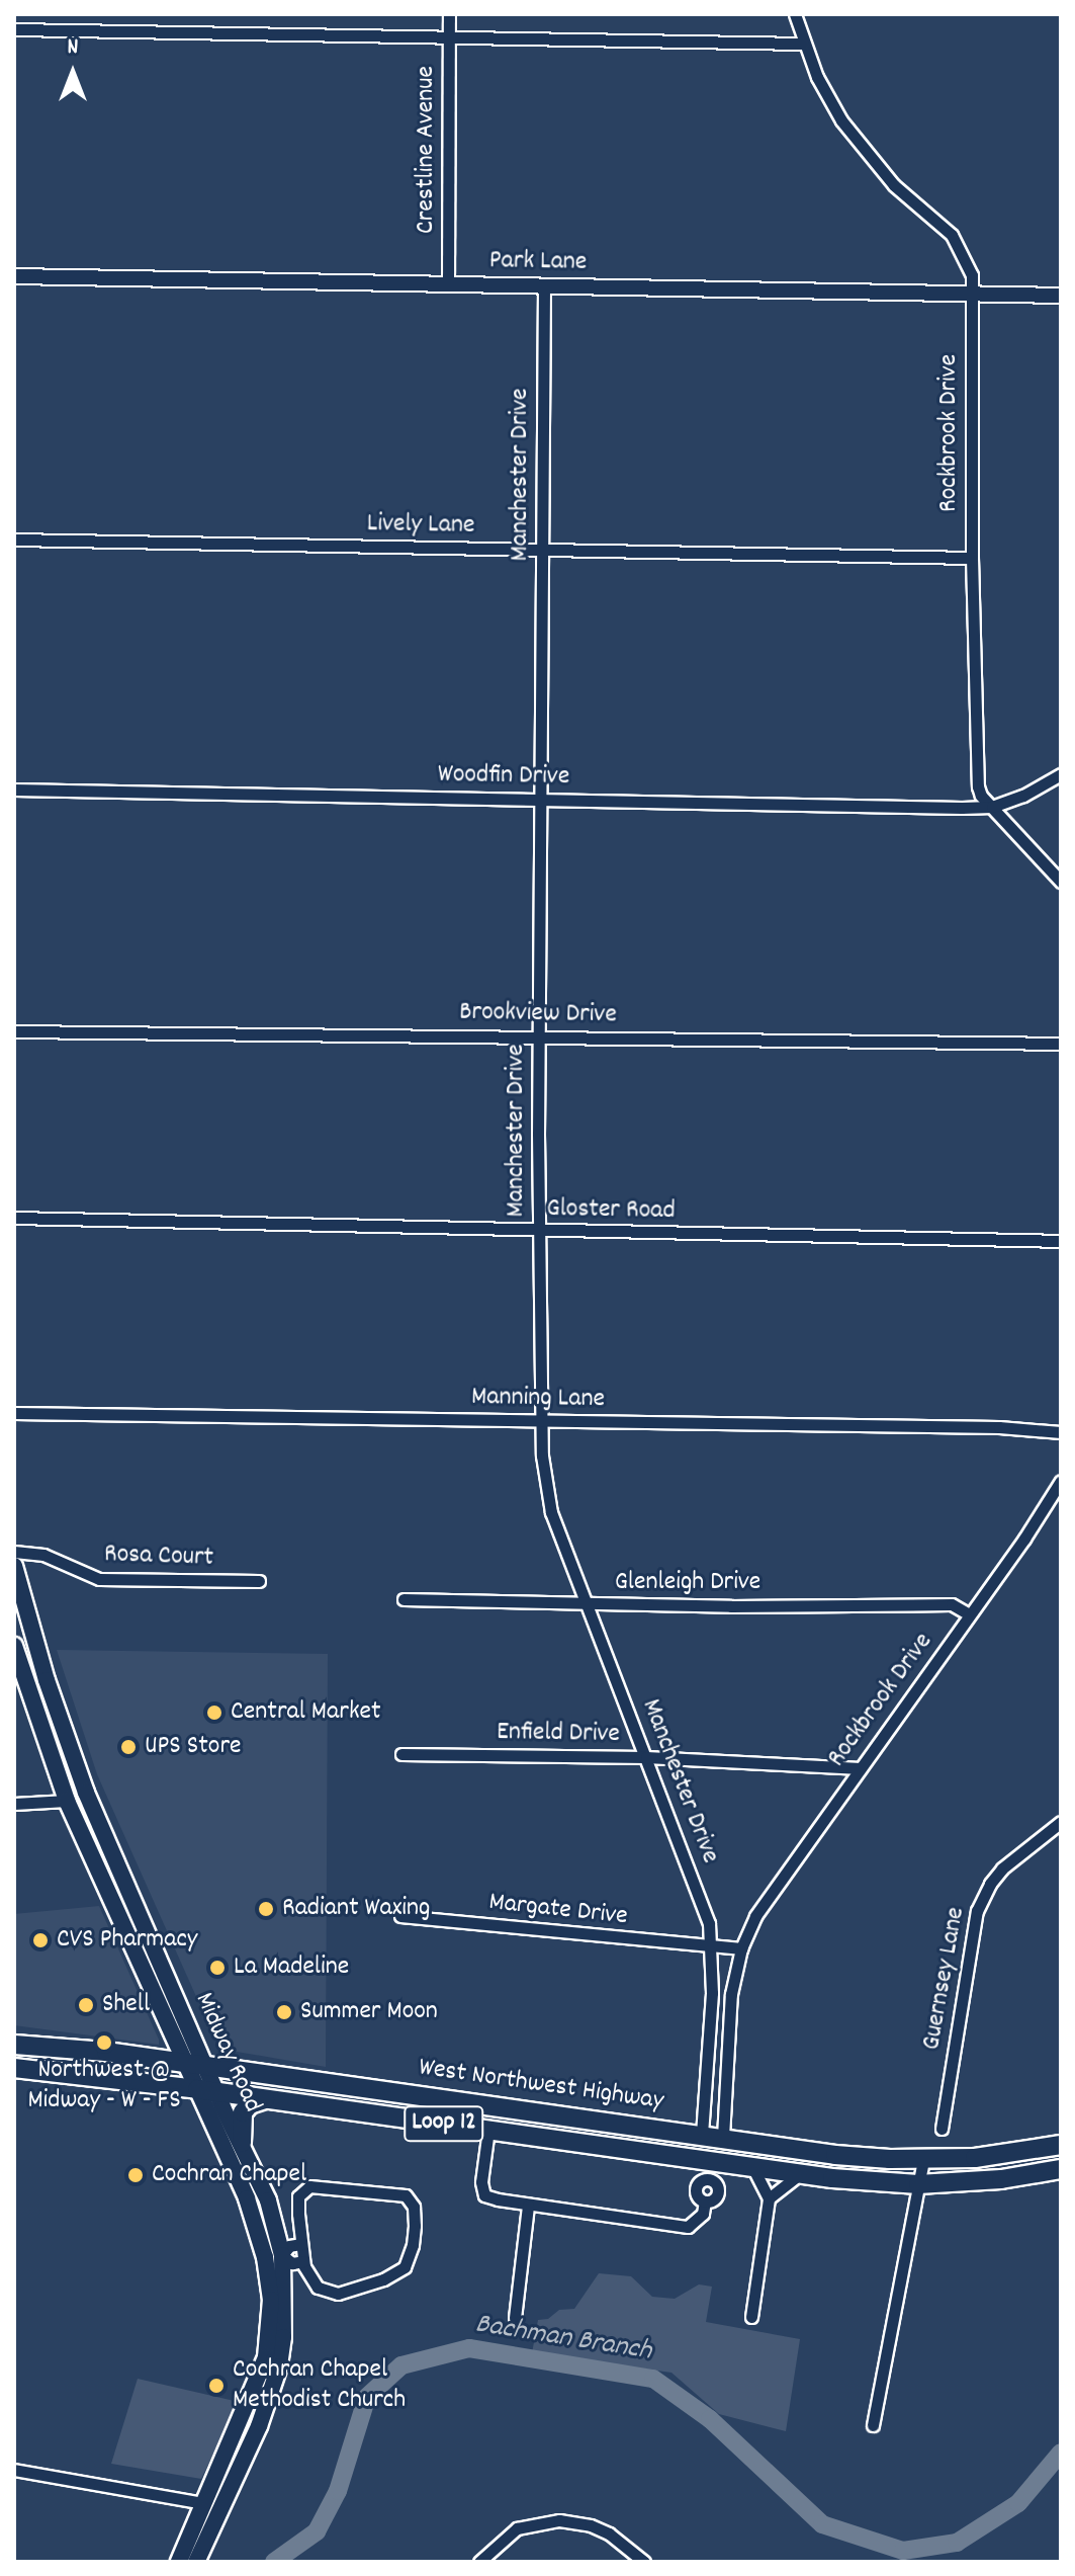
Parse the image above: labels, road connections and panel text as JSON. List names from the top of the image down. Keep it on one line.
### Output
{"streets":{"main road":["Midway Road","West Northwest Highway","Loop 12"],"street":["Crestline Avenue","Park Lane","Rockbrook Drive","Manchester Drive","Lively Lane","Woodfin Drive","Brookview Drive","Gloster Road","Manning Lane","Rosa Court","Glenleigh Drive","Enfield Drive","Margate Drive","Guernsey Lane"]},"crossings":[["Crestline Avenue","Park Lane"],["Park Lane","Rockbrook Drive"],["Park Lane","Manchester Drive"],["Rockbrook Drive","Lively Lane"],["Rockbrook Drive","Woodfin Drive"],["Rockbrook Drive","Glenleigh Drive"],["Rockbrook Drive","Enfield Drive"],["Rockbrook Drive","West Northwest Highway"],["Manchester Drive","Lively Lane"],["Manchester Drive","Woodfin Drive"],["Manchester Drive","Brookview Drive"],["Manchester Drive","Gloster Road"],["Manchester Drive","Manning Lane"],["Manchester Drive","Glenleigh Drive"],["Manchester Drive","Enfield Drive"],["Manchester Drive","Margate Drive"],["Midway Road","West Northwest Highway"]],"water":["Bachman Branch"],"places":["Central Market","UPS Store","Radiant Waxing","CVS Pharmacy","La Madeline","Shell","Summer Moon","Northwest @ Midway - W - FS","Cochran Chapel","Cochran Chapel Methodist Church"],"north":"top"}
